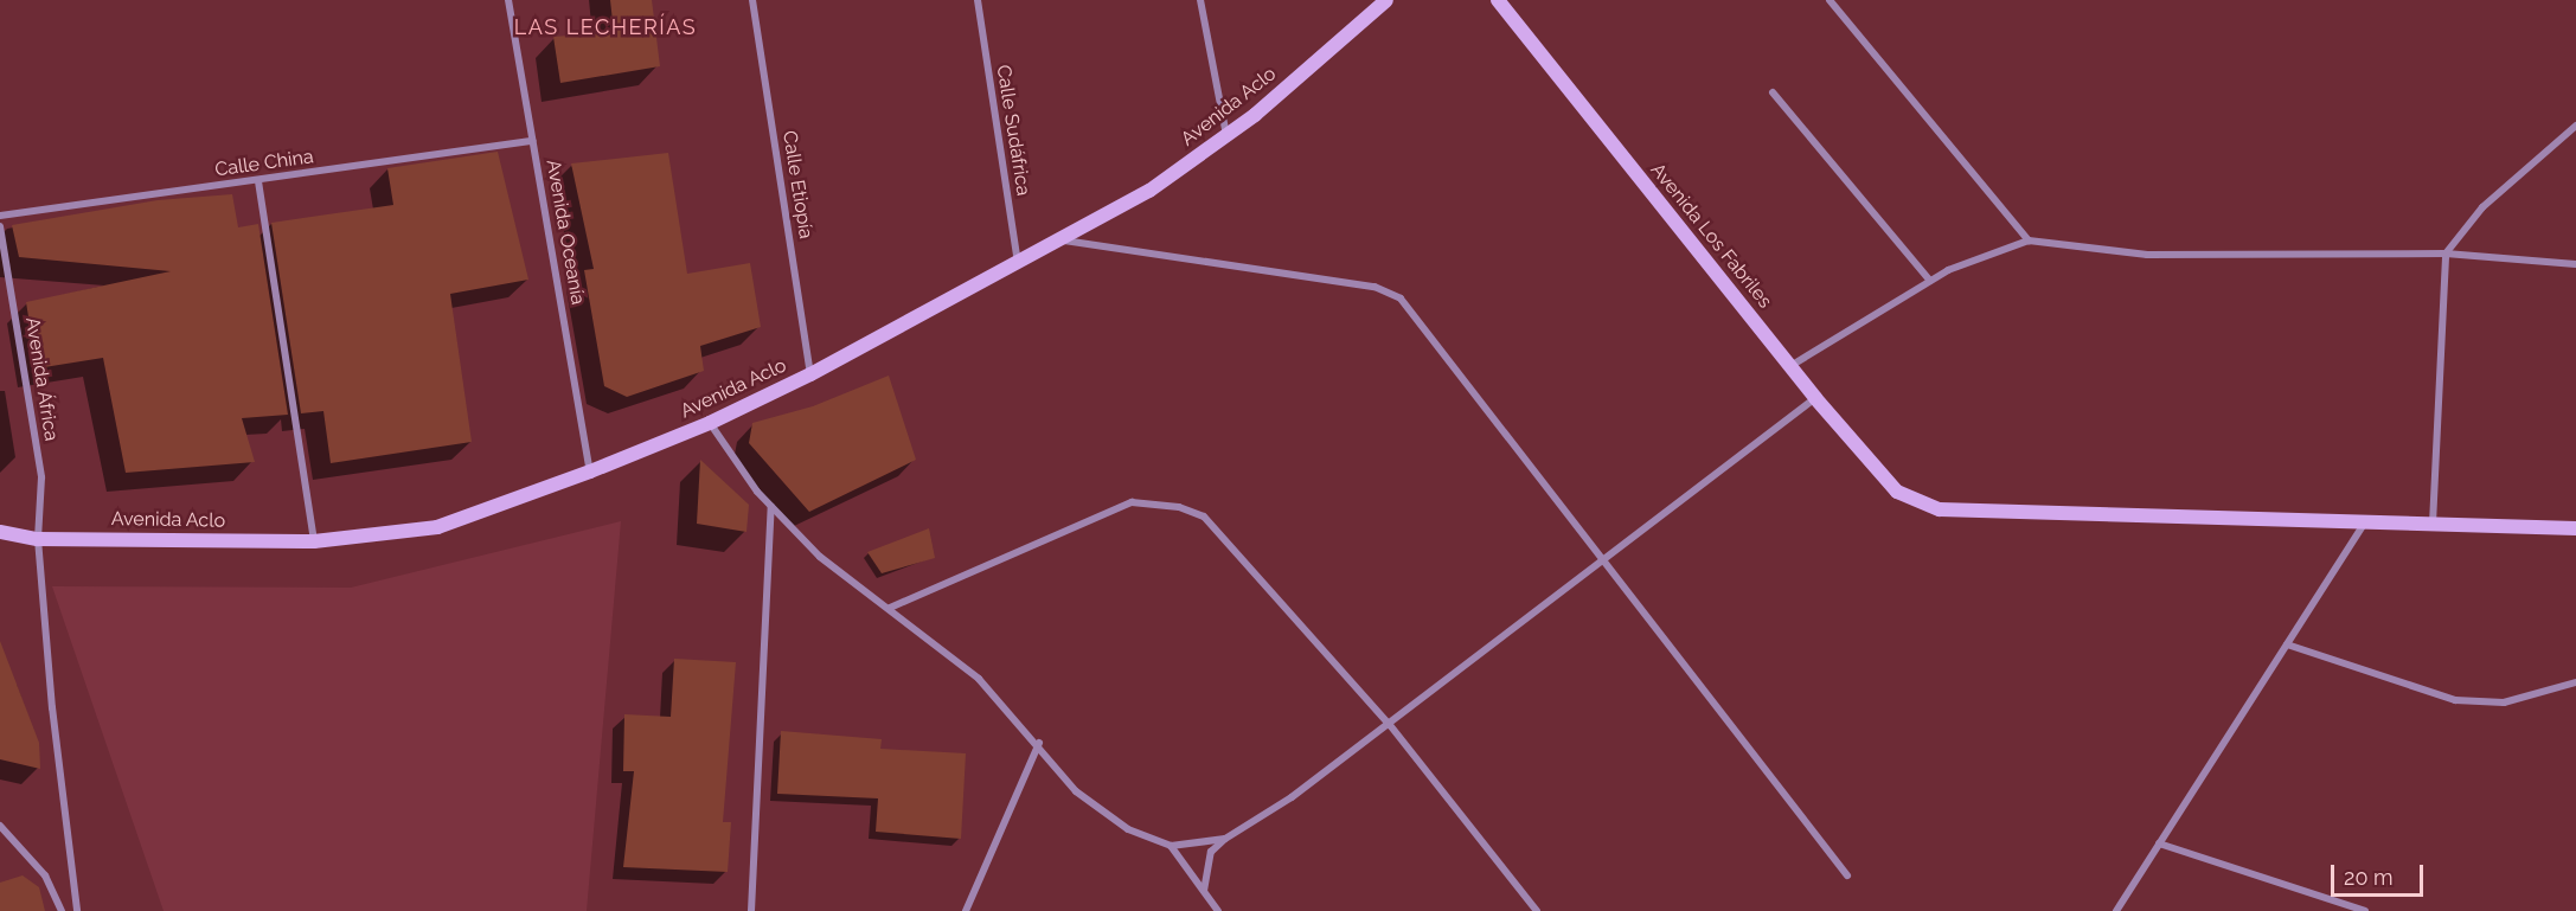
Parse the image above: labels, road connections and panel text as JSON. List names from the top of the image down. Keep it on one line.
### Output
{"streets":{"street":["Avenida Aclo","Calle Sudáfrica","Calle China","Calle Etiopía","Avenida Oceanía","Avenida Los Fabriles","Avenida África"]},"crossings":[["Avenida Aclo","Calle Sudáfrica"],["Avenida Aclo","Calle Etiopía"],["Avenida Aclo","Avenida Oceanía"],["Avenida Aclo","Avenida África"],["Calle China","Avenida Oceanía"]],"districts":["LAS LECHERÍAS"],"scale_bar":"20 m"}
